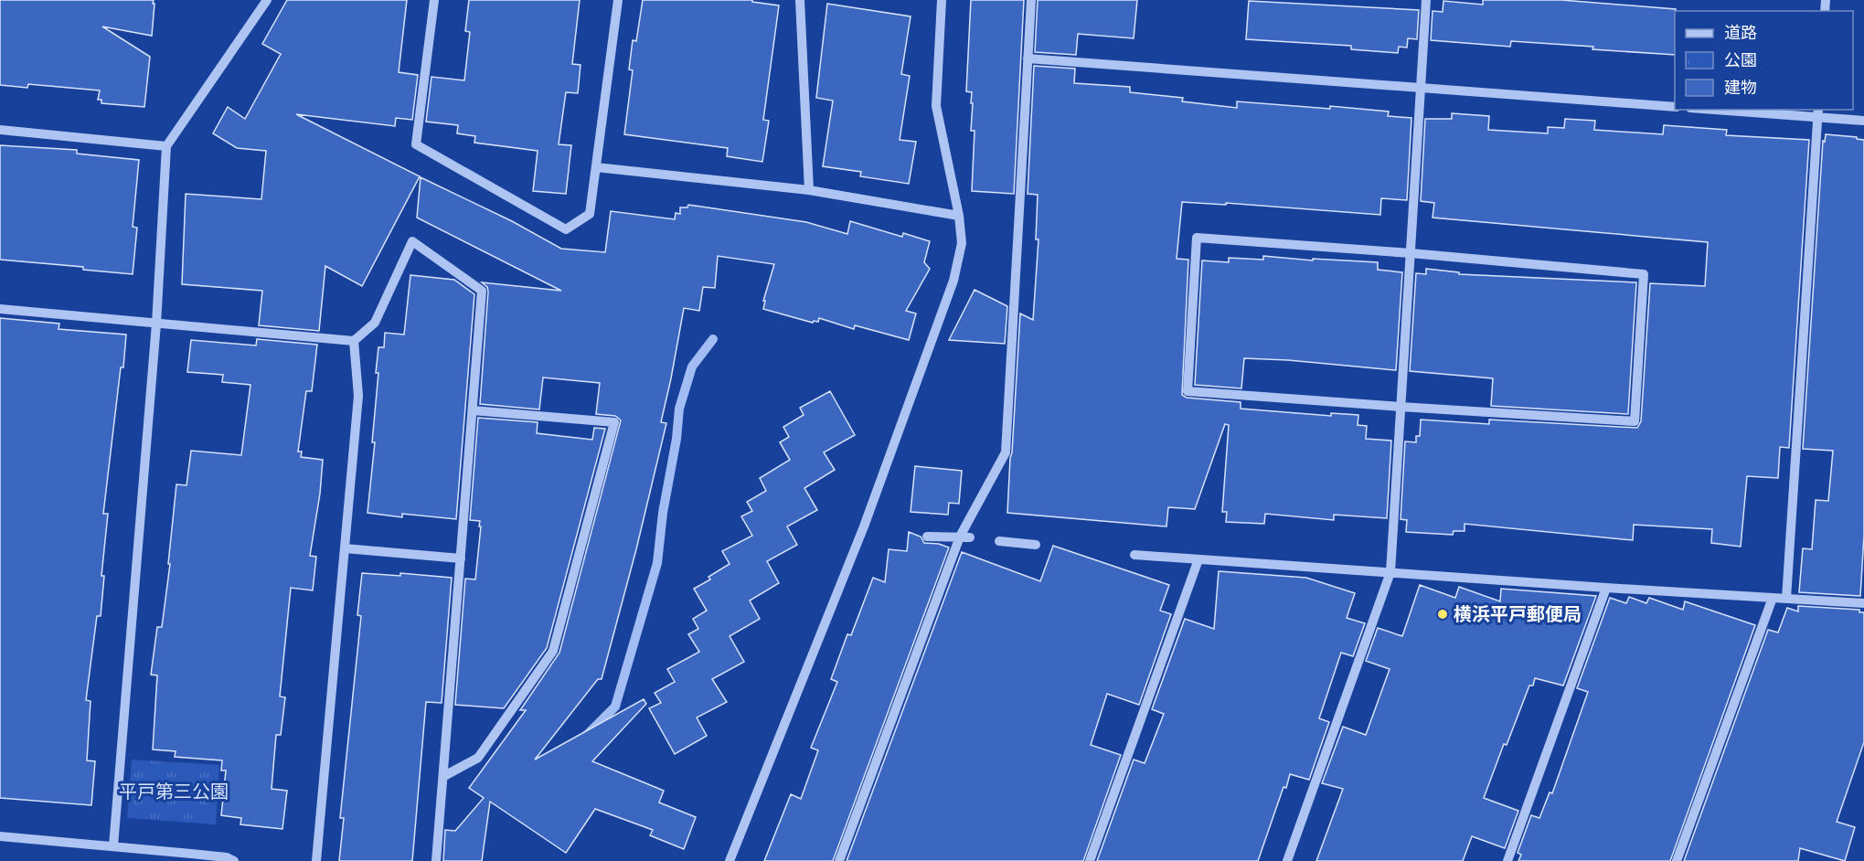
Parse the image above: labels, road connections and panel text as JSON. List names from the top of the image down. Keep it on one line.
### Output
{"parks":["平戸第三公園"],"places":["横浜平戸郵便局"],"legend":["道路","公園","建物"]}
